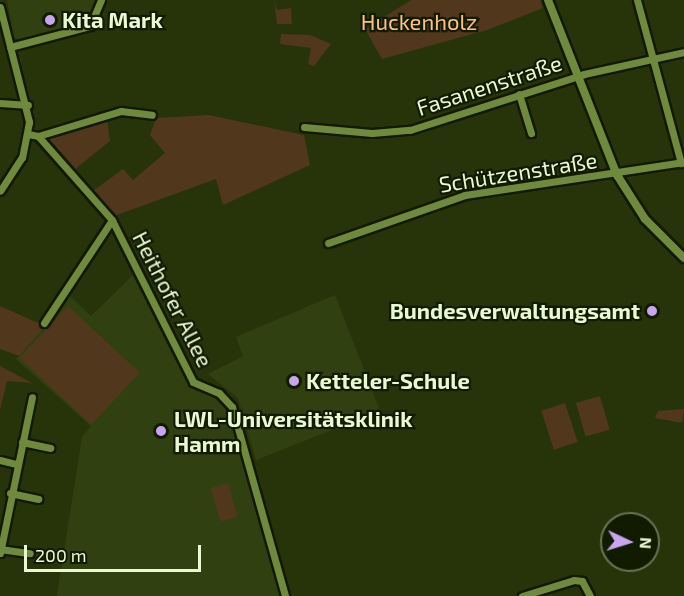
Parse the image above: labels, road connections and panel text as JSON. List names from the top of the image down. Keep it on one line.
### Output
{"streets":{"street":["Fasanenstraße","Schützenstraße","Heithofer Allee"]},"parks":["Huckenholz"],"places":["Kita Mark","Bundesverwaltungsamt","Ketteler-Schule","LWL-Universitätsklinik Hamm"],"scale_bar":"200 m","north":"right"}
